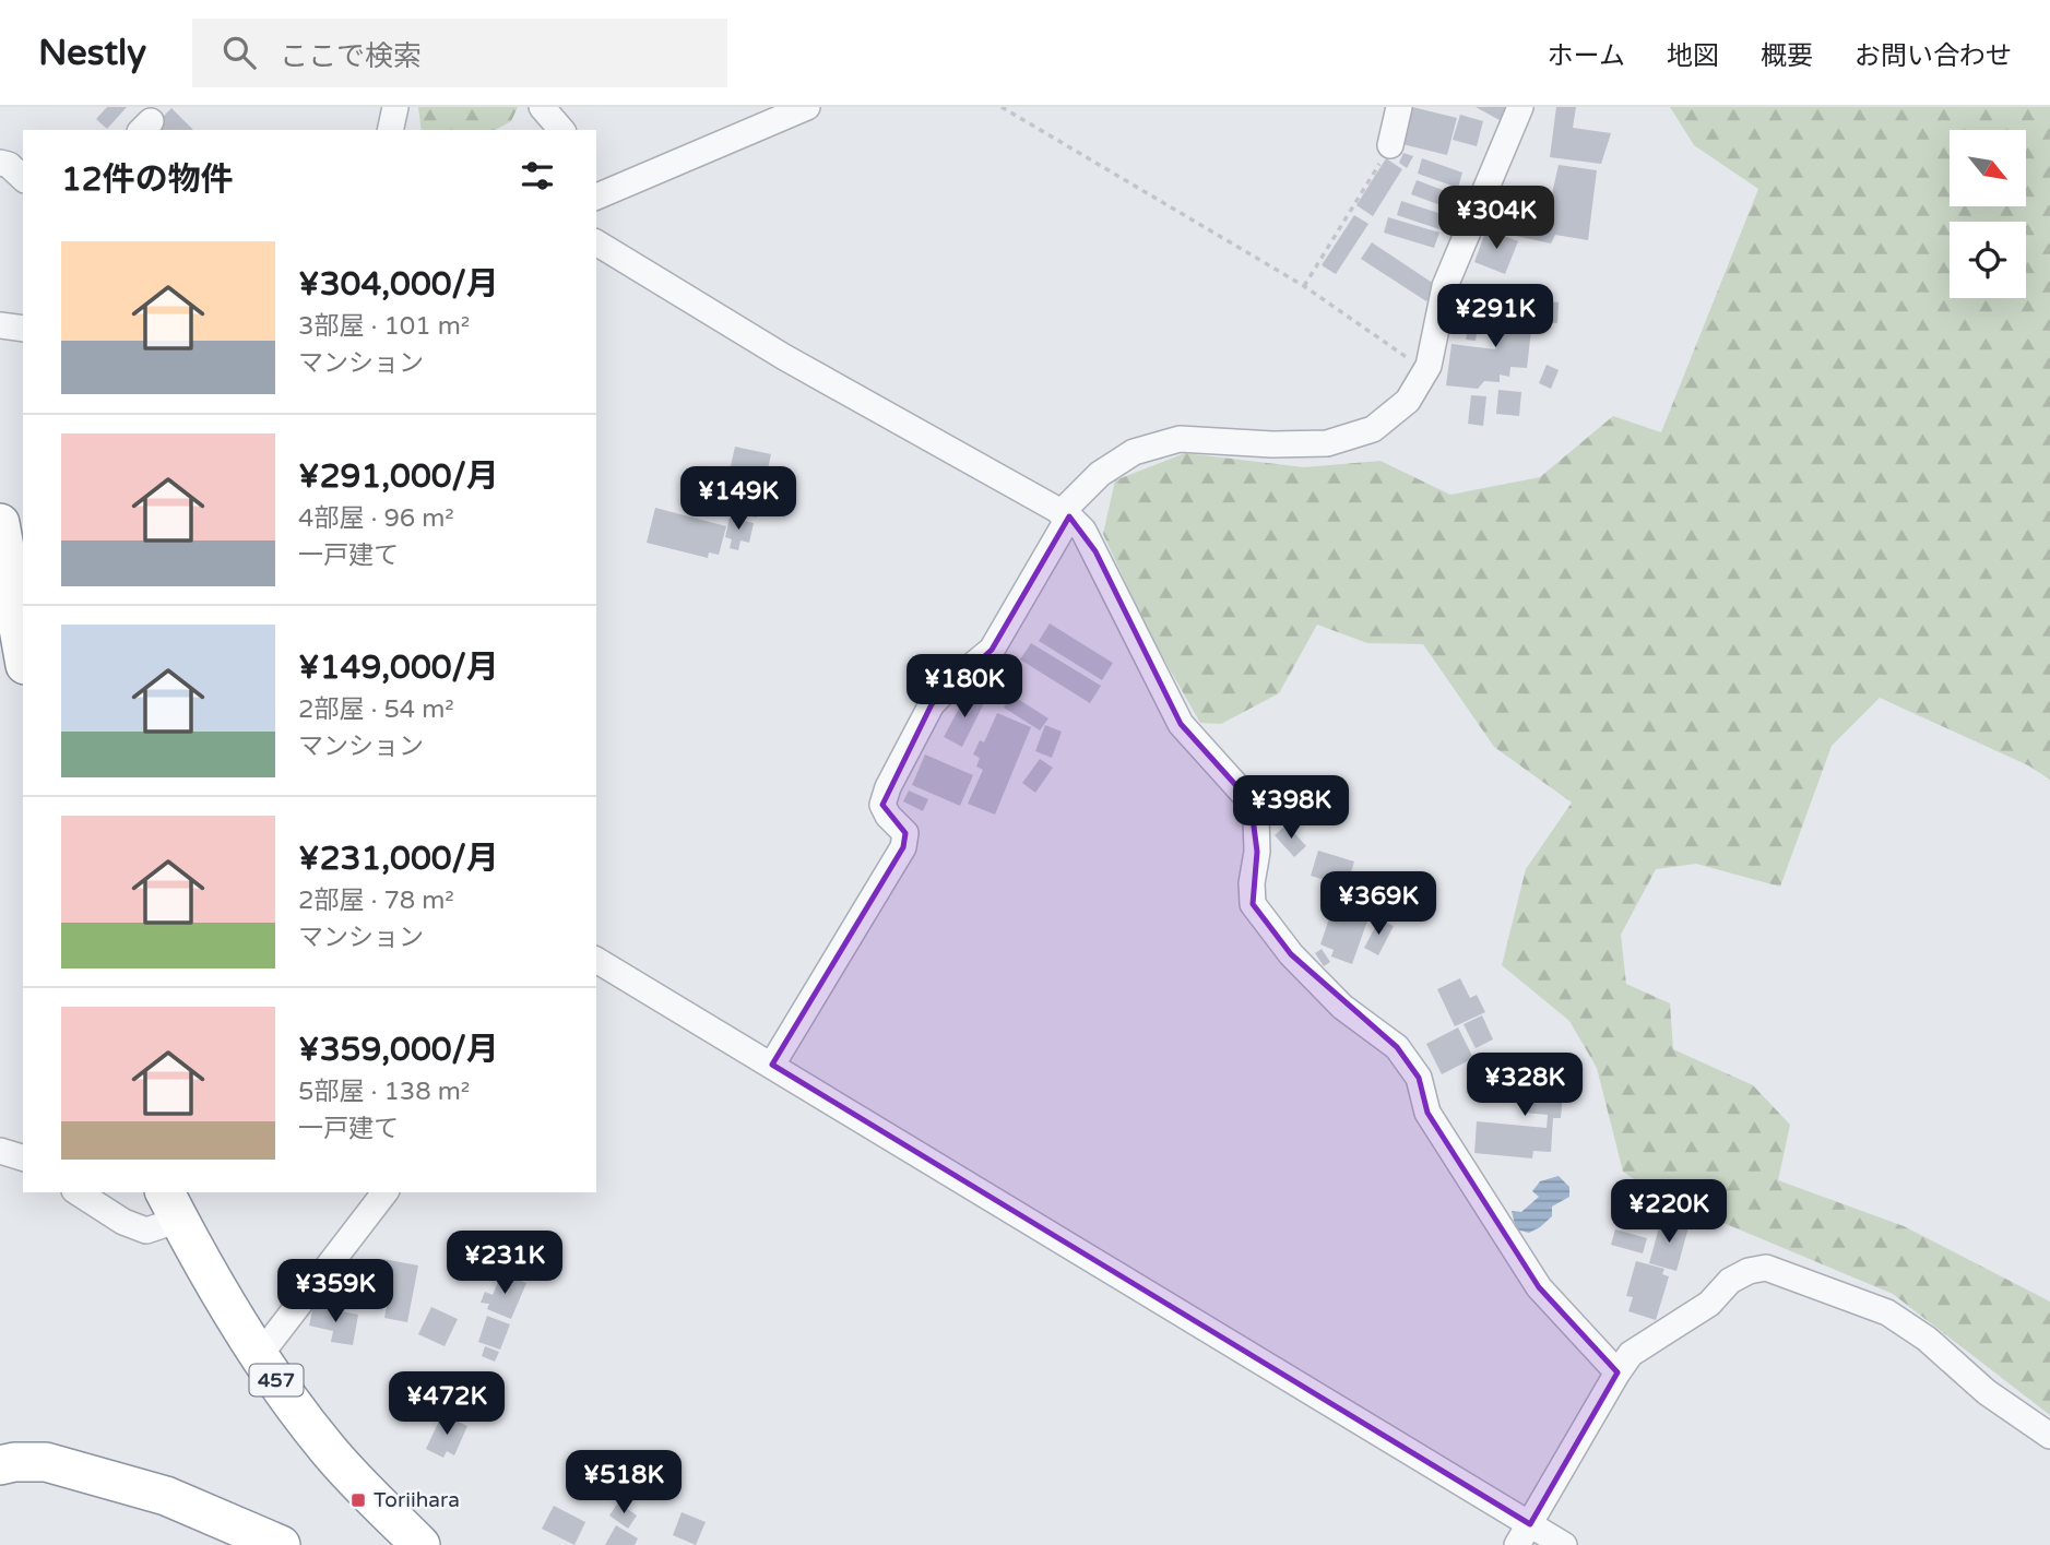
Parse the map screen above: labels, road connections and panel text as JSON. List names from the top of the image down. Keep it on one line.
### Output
{"streets":{"highway":["457"]},"places":{"transit":["Toriihara"]},"north":"bottom right","page":{"header":"Nestly","search":"ここで検索","nav":["ホーム","地図","概要","お問い合わせ"],"heading":"12件の物件","price":["¥304K","¥291K","¥149K","¥180K","¥398K","¥369K","¥328K","¥220K","¥231K","¥359K","¥472K","¥518K"],"list":[{"name":"¥304,000/月","note":"3部屋 · 101 m² · マンション"},{"name":"¥291,000/月","note":"4部屋 · 96 m² · 一戸建て"},{"name":"¥149,000/月","note":"2部屋 · 54 m² · マンション"},{"name":"¥231,000/月","note":"2部屋 · 78 m² · マンション"},{"name":"¥359,000/月","note":"5部屋 · 138 m² · 一戸建て"}]}}
